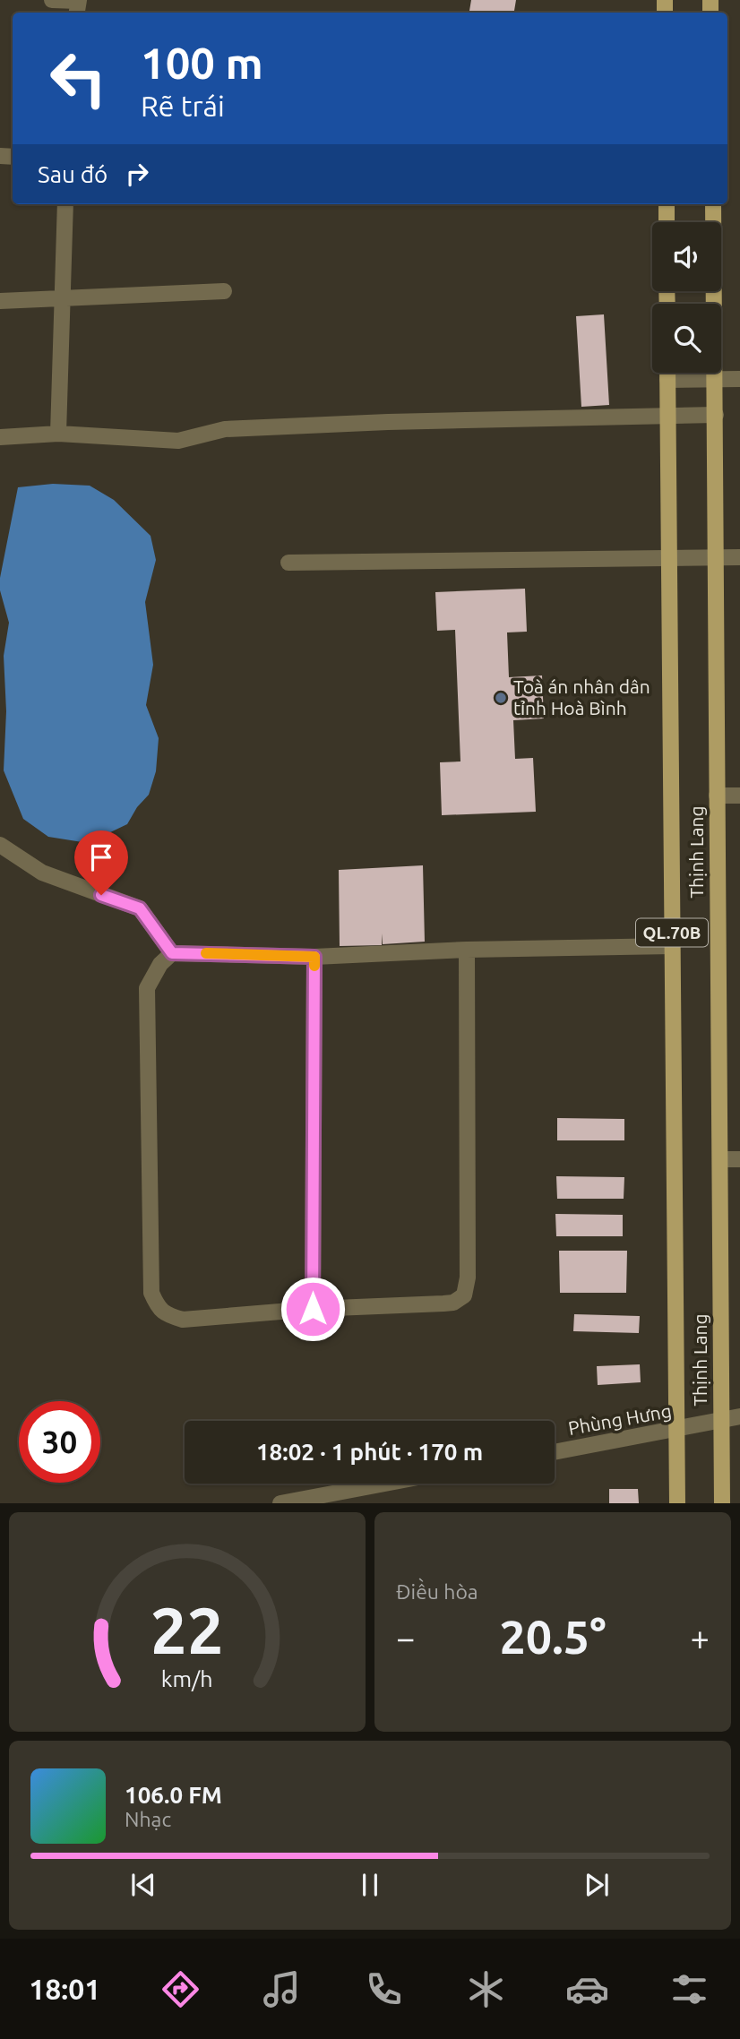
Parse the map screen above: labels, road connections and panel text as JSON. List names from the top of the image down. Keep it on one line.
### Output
{"streets":{"main road":["Thịnh Lang","QL.70B"],"street":["Phùng Hưng"]},"crossings":[["Thịnh Lang","Phùng Hưng"]],"places":["Toà án nhân dân tỉnh Hoà Bình"],"page":{"turn":["100 m","Rẽ trái"],"then":"Sau đó","limit":"30","trip":"18:02 · 1 phút · 170 m","tile":"Điều hòa","heat":["−","20.5°","+"],"song":["106.0 FM","Nhạc"],"tabs":"18:01","gauge":["22","km/h"]}}
